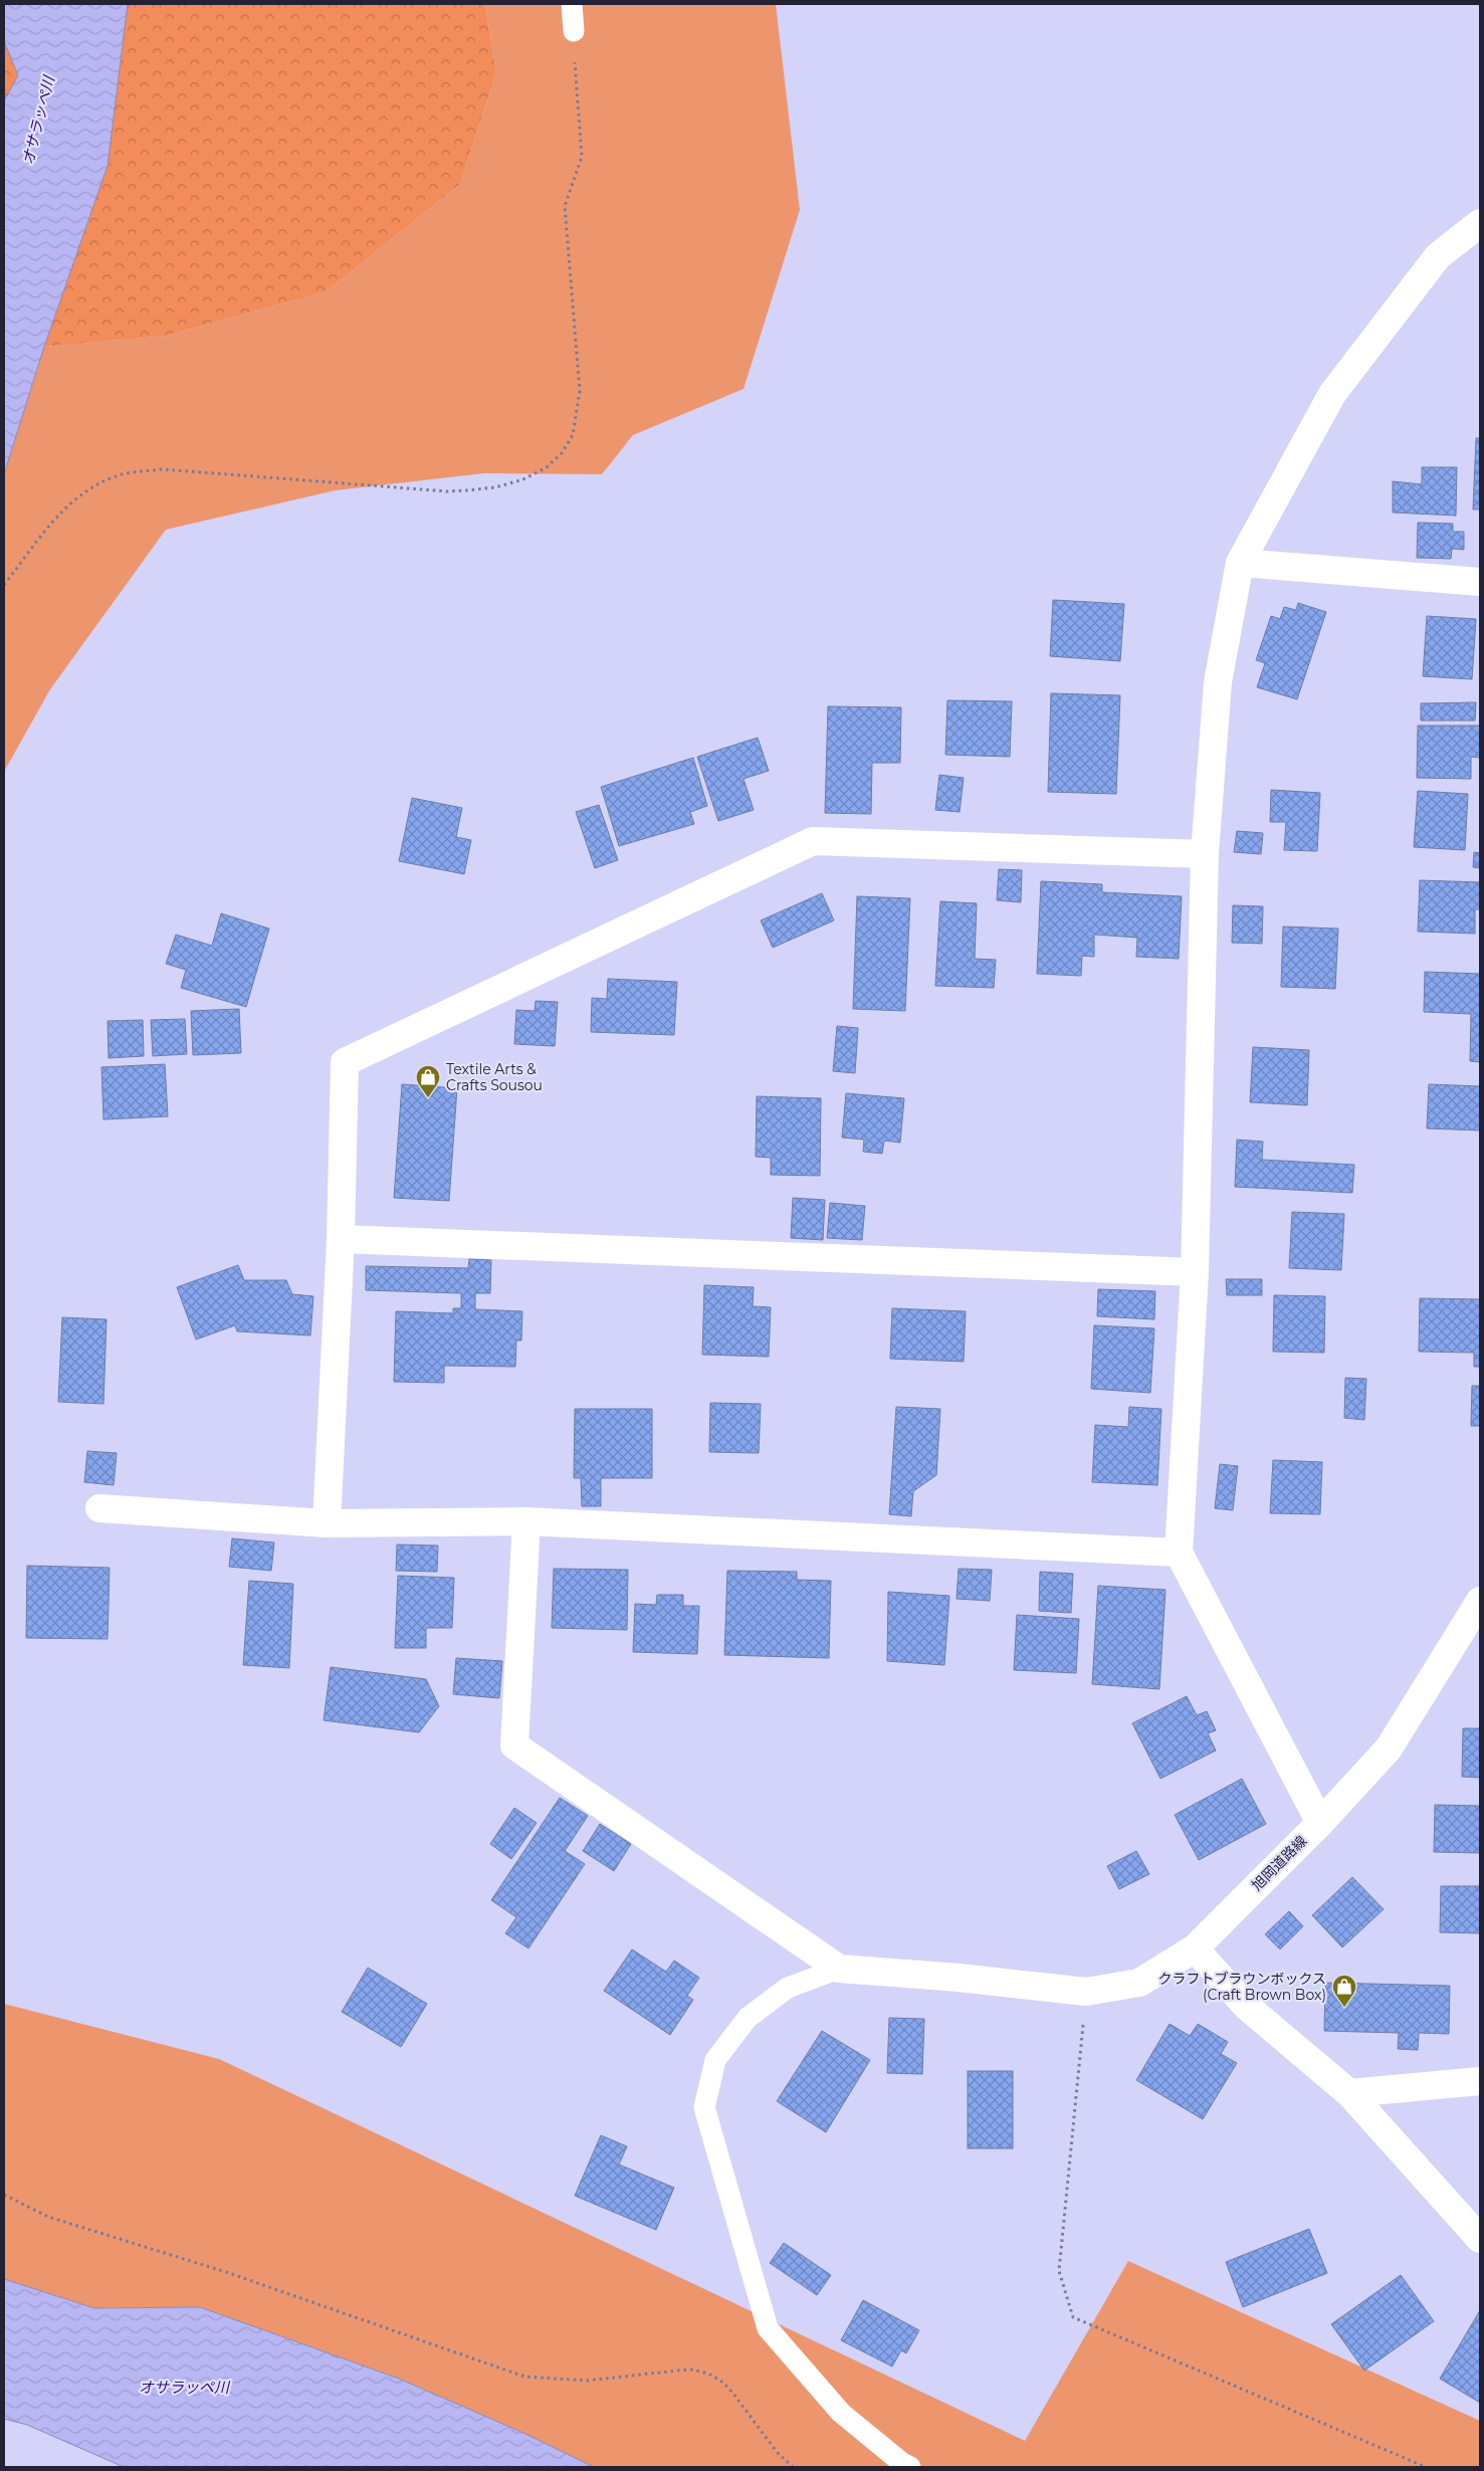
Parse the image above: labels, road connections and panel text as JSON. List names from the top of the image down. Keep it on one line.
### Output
{"streets":{"street":["旭岡道路線"]},"water":["オサラッペ川"],"places":{"shop":["Textile Arts & Crafts Sousou","クラフトブラウンボックス (Craft Brown Box)"]}}
